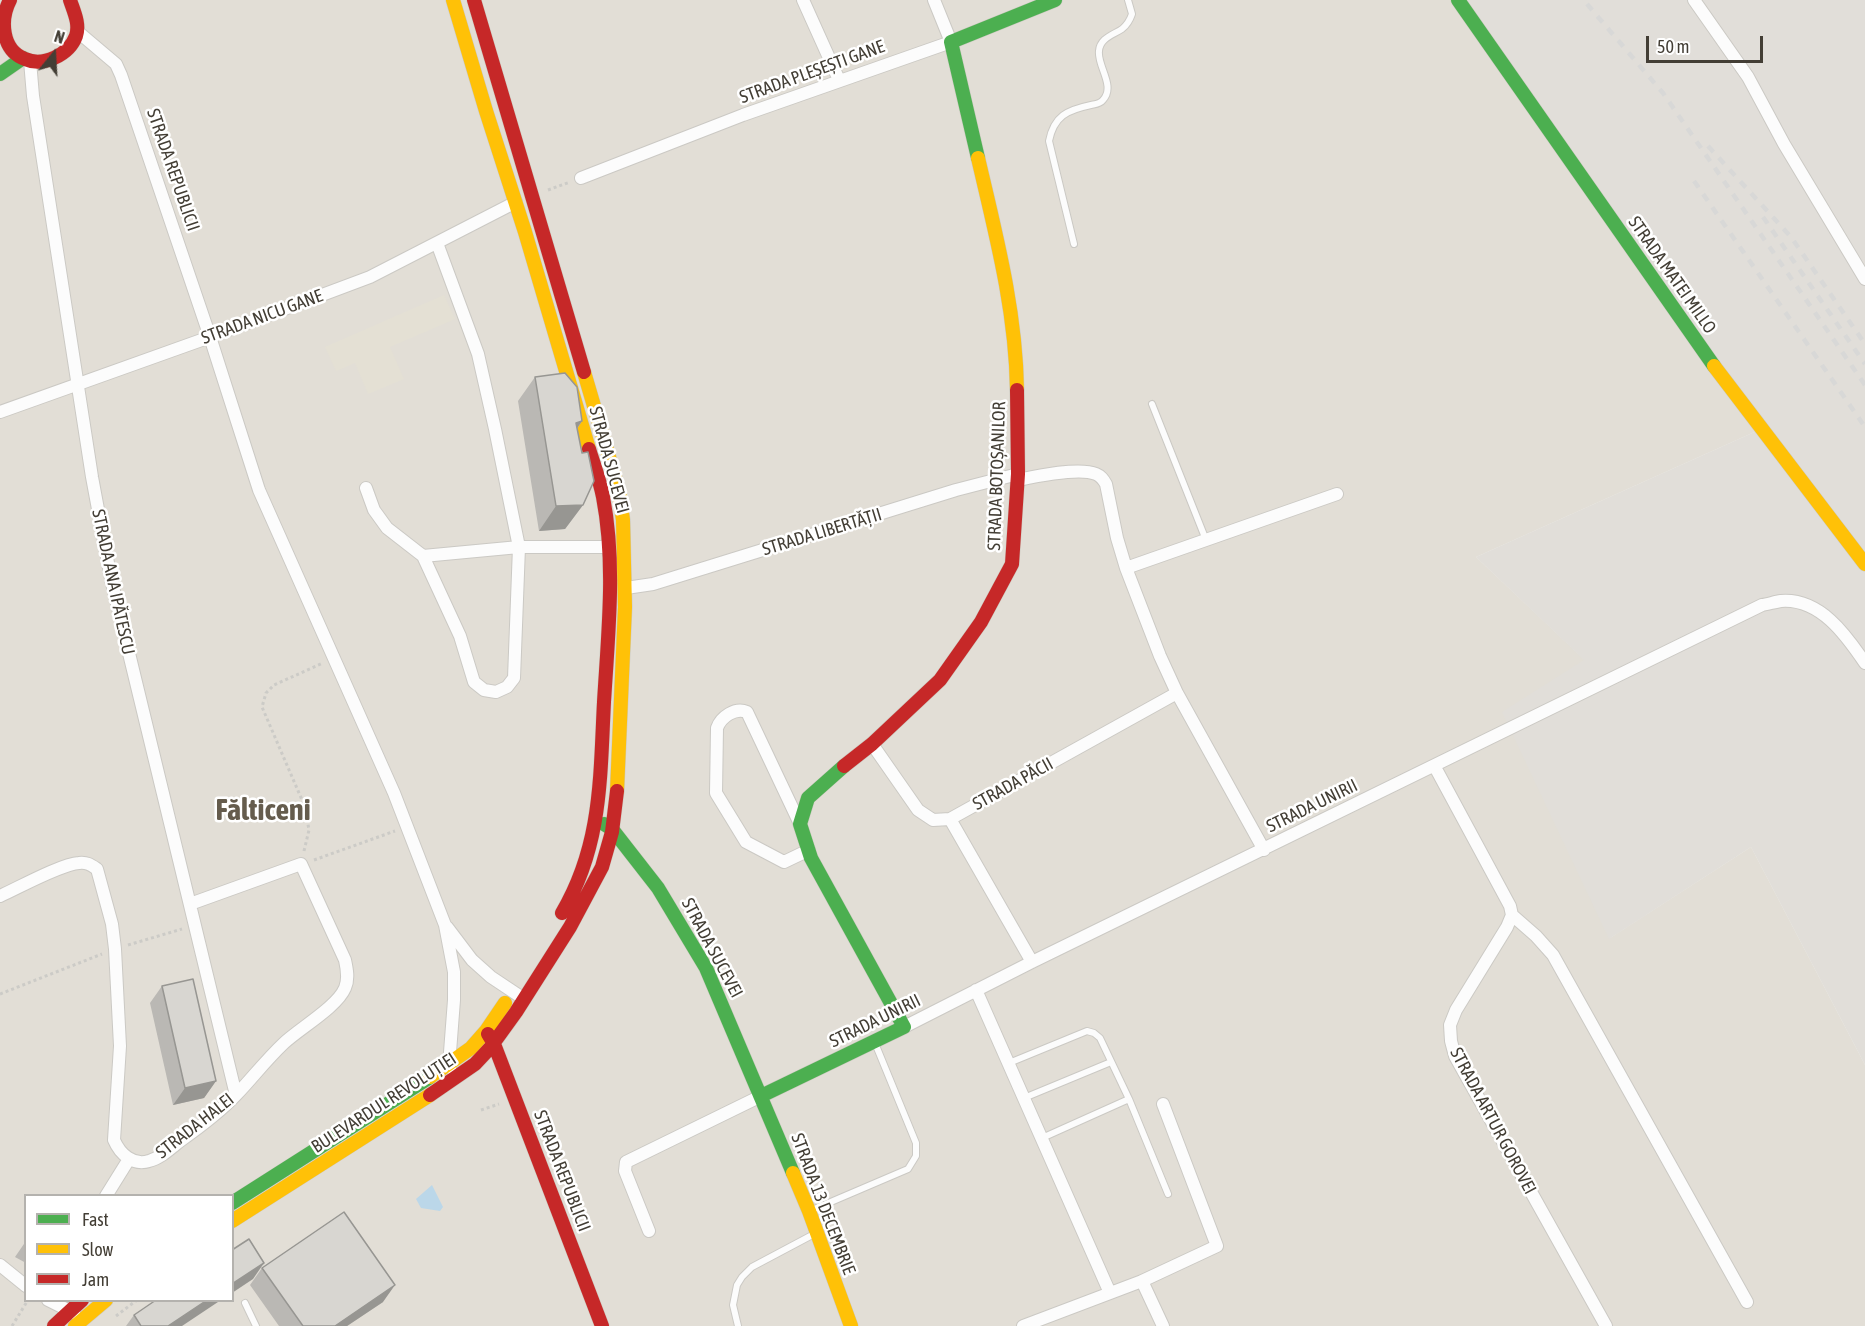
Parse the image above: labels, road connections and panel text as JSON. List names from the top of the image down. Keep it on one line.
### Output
{"streets":{"main road":["STRADA PLEȘEȘTI GANE","STRADA REPUBLICII","STRADA MATEI MILLO","STRADA SUCEVEI","STRADA BOTOȘANILOR","STRADA UNIRII","BULEVARDUL REVOLUȚIEI","STRADA 13 DECEMBRIE"],"street":["STRADA NICU GANE","STRADA LIBERTĂȚII","STRADA ANA IPĂTESCU","STRADA PĂCII","STRADA ARTUR GOROVEI","STRADA HALEI"]},"crossings":[["STRADA PLEȘEȘTI GANE","STRADA BOTOȘANILOR"],["STRADA REPUBLICII","STRADA NICU GANE"],["STRADA REPUBLICII","BULEVARDUL REVOLUȚIEI"],["STRADA NICU GANE","STRADA SUCEVEI"],["STRADA NICU GANE","STRADA ANA IPĂTESCU"],["STRADA SUCEVEI","STRADA LIBERTĂȚII"],["STRADA SUCEVEI","STRADA UNIRII"],["STRADA SUCEVEI","BULEVARDUL REVOLUȚIEI"],["STRADA SUCEVEI","STRADA 13 DECEMBRIE"],["STRADA BOTOȘANILOR","STRADA LIBERTĂȚII"],["STRADA ANA IPĂTESCU","STRADA HALEI"],["STRADA UNIRII","STRADA 13 DECEMBRIE"]],"districts":["Fălticeni"],"legend":["Fast","Slow","Jam"],"scale_bar":"50 m","north":"top"}
